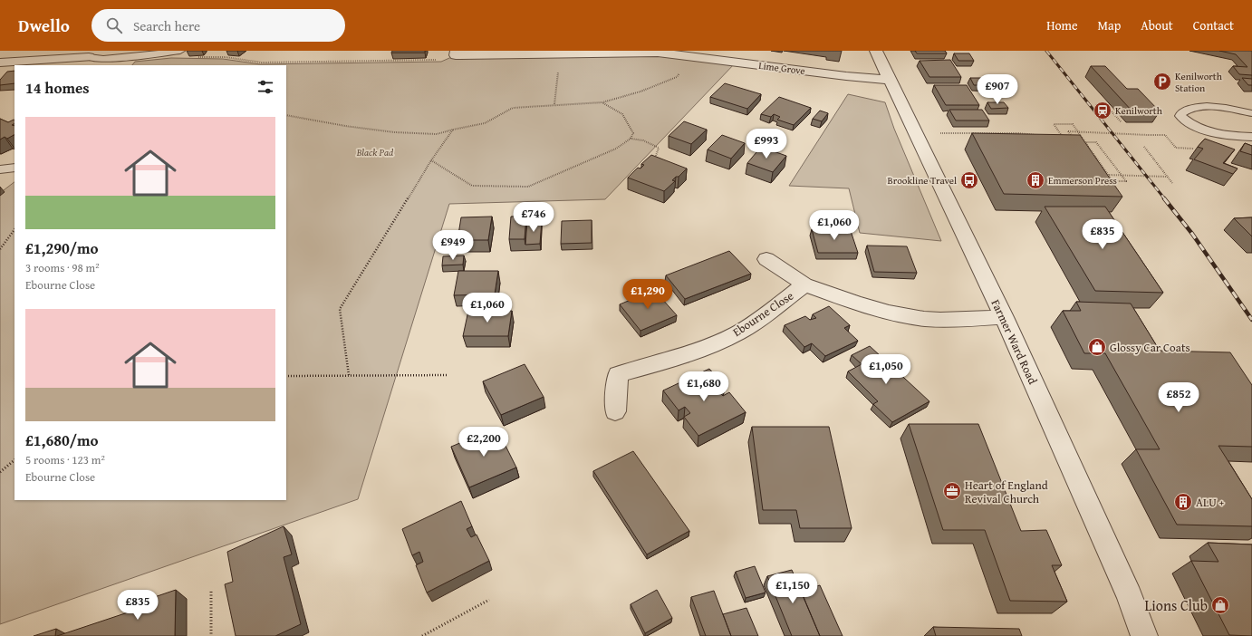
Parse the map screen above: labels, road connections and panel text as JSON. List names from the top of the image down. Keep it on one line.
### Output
{"streets":{"street":["Lime Grove","Ebourne Close","Farmer Ward Road"]},"crossings":[["Lime Grove","Farmer Ward Road"],["Ebourne Close","Farmer Ward Road"]],"parks":["Black Pad"],"places":{"parking":["Kenilworth Station"],"station":["Kenilworth"],"bus stop":["Brookline Travel"],"building":["Emmerson Press","ALU +"],"shop":["Glossy Car Coats","Lions Club"],"office":["Heart of England Revival Church"]},"page":{"header":"Dwello","search":"Search here","nav":["Home","Map","About","Contact"],"heading":"14 homes","price":["£907","£993","£746","£1,060","£835","£949","£1,290","£1,060","£1,050","£1,680","£852","£2,200","£1,150","£835"],"list":[{"name":"£1,290/mo","note":"3 rooms · 98 m² · Ebourne Close"},{"name":"£1,680/mo","note":"5 rooms · 123 m² · Ebourne Close"}]}}
